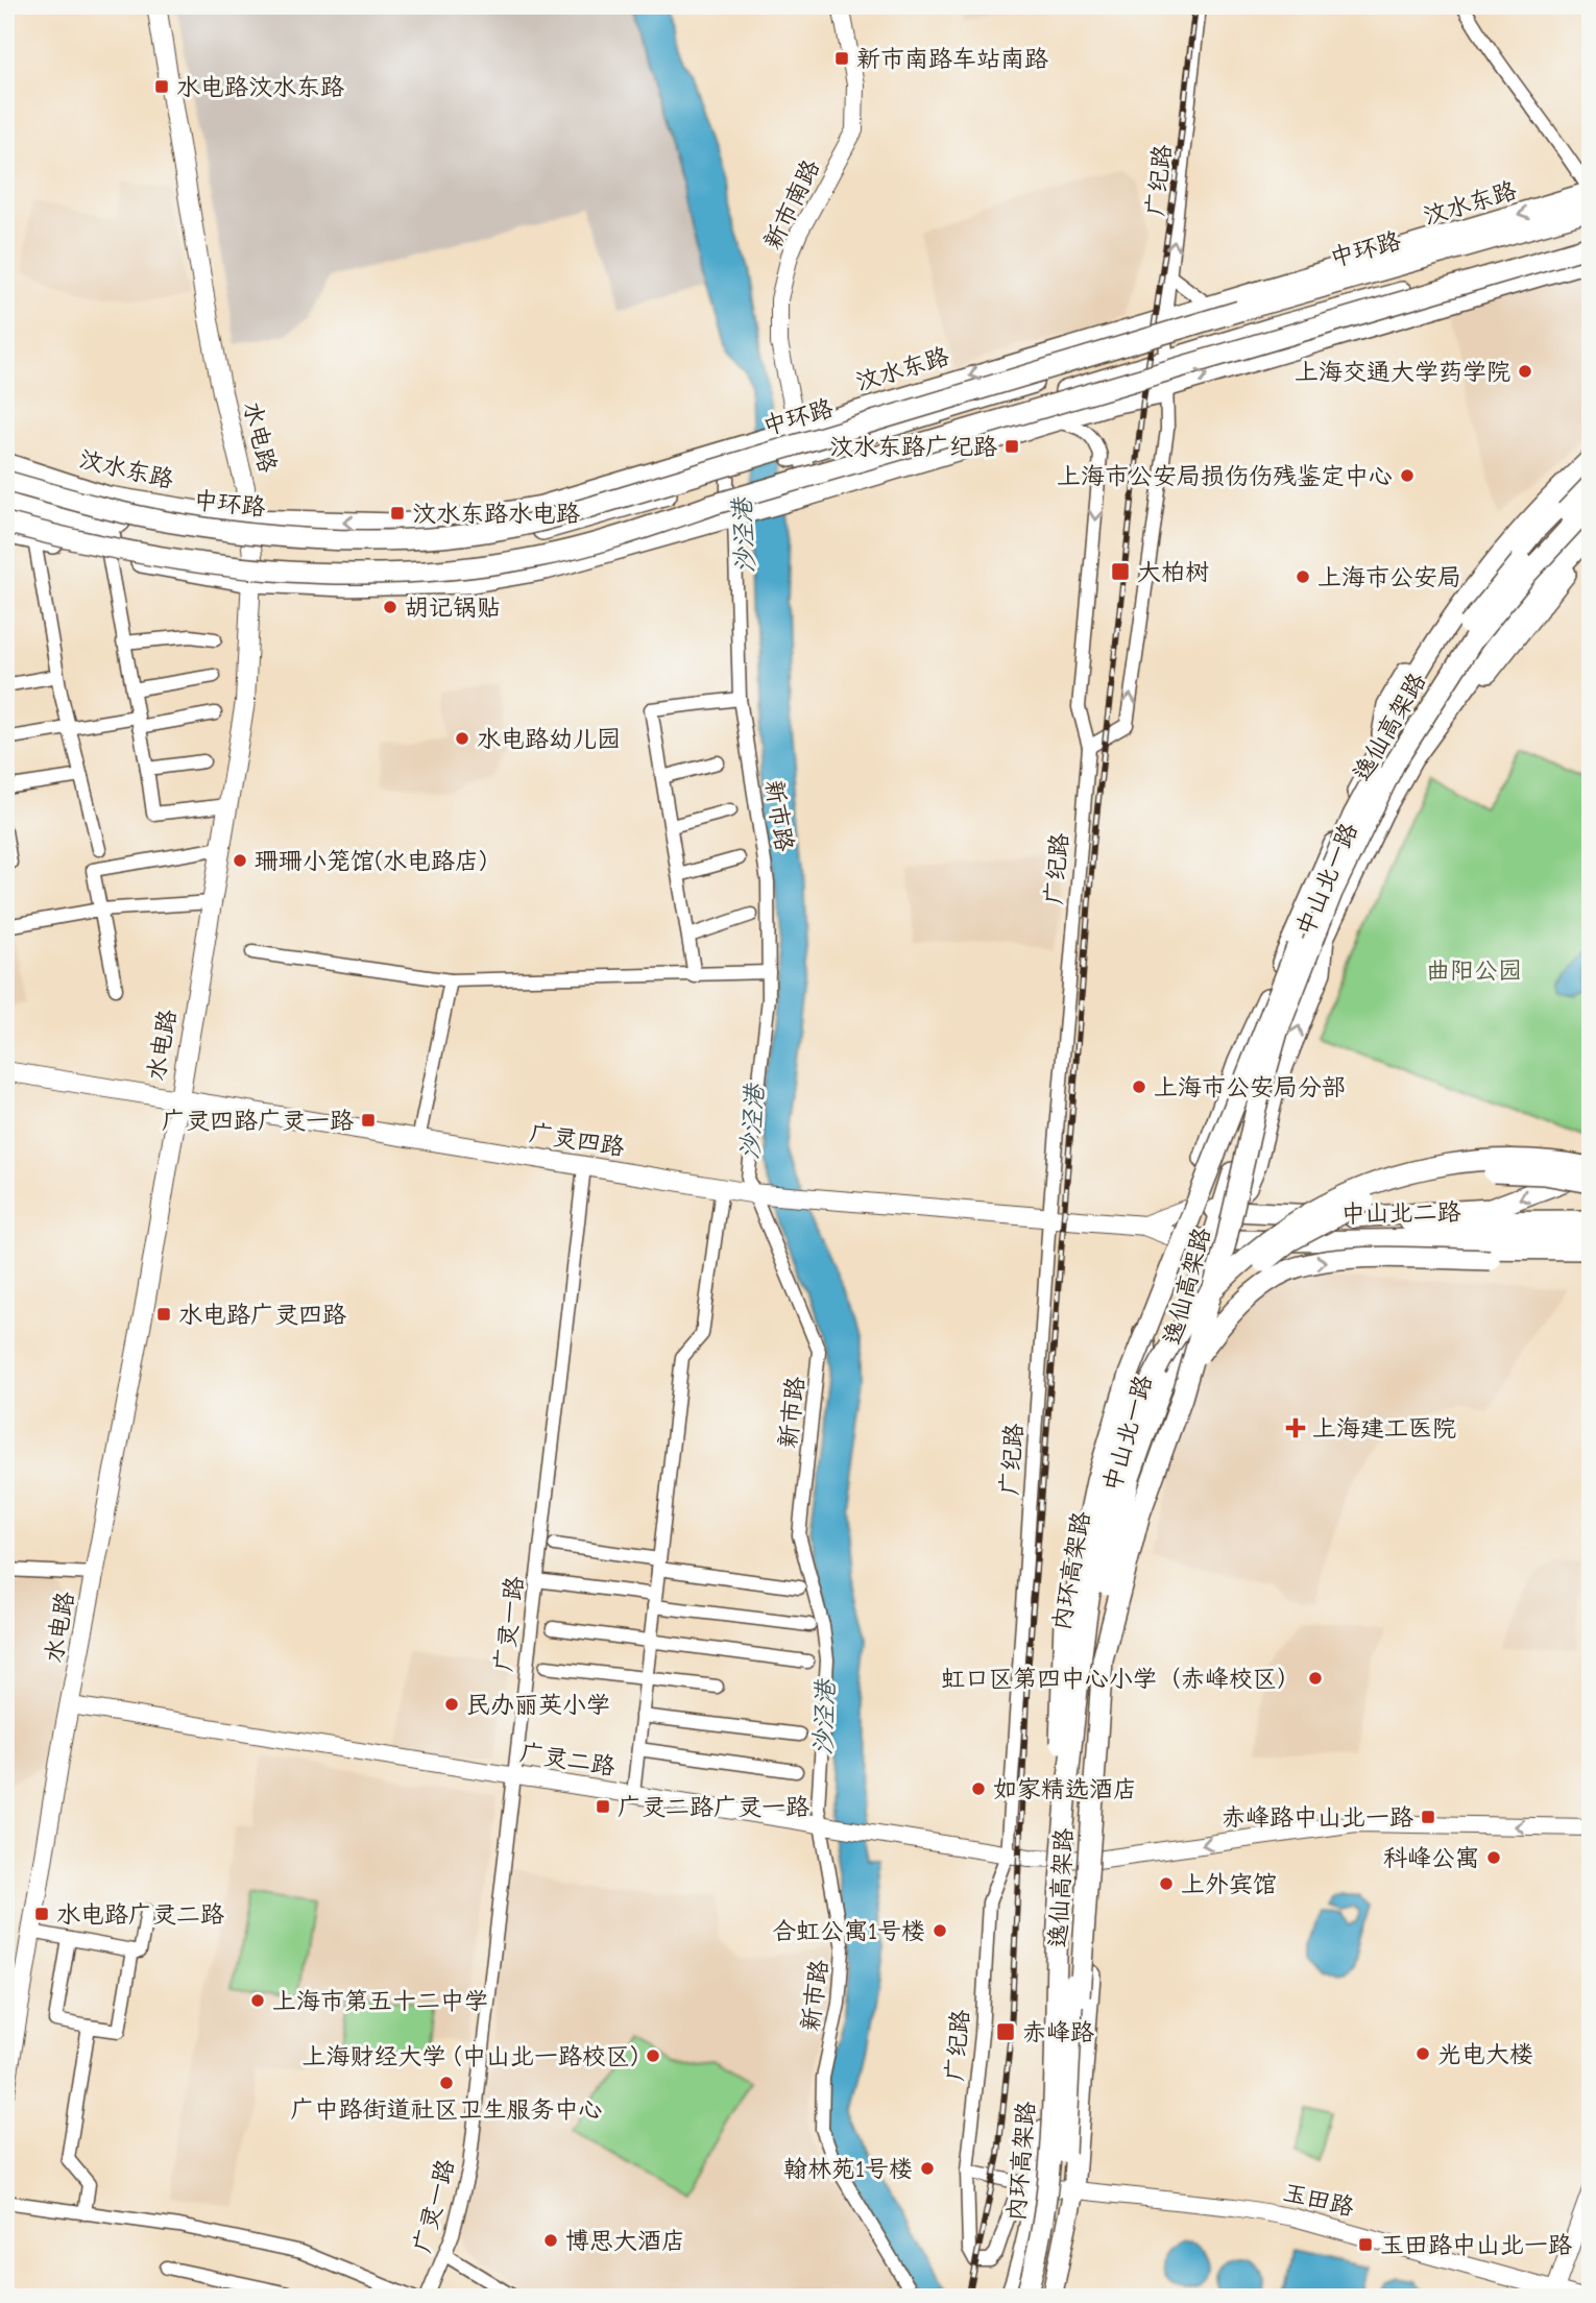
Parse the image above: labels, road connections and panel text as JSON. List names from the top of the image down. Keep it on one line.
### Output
{"streets":{"main road":["汶水东路","中环路","水电路","逸仙高架路","中山北一路","广灵四路","中山北二路","内环高架路"],"street":["广纪路","新市南路","新市路","广灵一路","广灵二路","玉田路"]},"crossings":[["广纪路","汶水东路"],["广纪路","中山北一路"],["广纪路","广灵四路"],["广纪路","广灵二路"],["广纪路","玉田路"],["汶水东路","新市南路"],["汶水东路","中环路"],["汶水东路","水电路"],["汶水东路","新市路"],["水电路","广灵四路"],["水电路","广灵二路"],["逸仙高架路","内环高架路"],["新市路","广灵四路"],["新市路","广灵二路"],["中山北一路","广灵四路"],["中山北一路","中山北二路"],["中山北一路","内环高架路"],["中山北一路","广灵二路"],["中山北一路","玉田路"],["广灵四路","中山北二路"],["广灵四路","广灵一路"],["广灵一路","广灵二路"]],"water":["沙泾港"],"parks":["曲阳公园"],"places":{"transit":["新市南路车站南路","水电路汶水东路","汶水东路广纪路","汶水东路水电路","大柏树","广灵四路广灵一路","水电路广灵四路","广灵二路广灵一路","赤峰路中山北一路","水电路广灵二路","赤峰路","玉田路中山北一路"],"other":["上海交通大学药学院","上海市公安局损伤伤残鉴定中心","上海市公安局","胡记锅贴","水电路幼儿园","珊珊小笼馆(水电路店)","上海市公安局分部","虹口区第四中心小学（赤峰校区）","民办丽英小学","如家精选酒店","科峰公寓","上外宾馆","合虹公寓1号楼","上海市第五十二中学","光电大楼","上海财经大学 (中山北一路校区)","广中路街道社区卫生服务中心","翰林苑1号楼","博思大酒店"],"health":["上海建工医院"]}}
